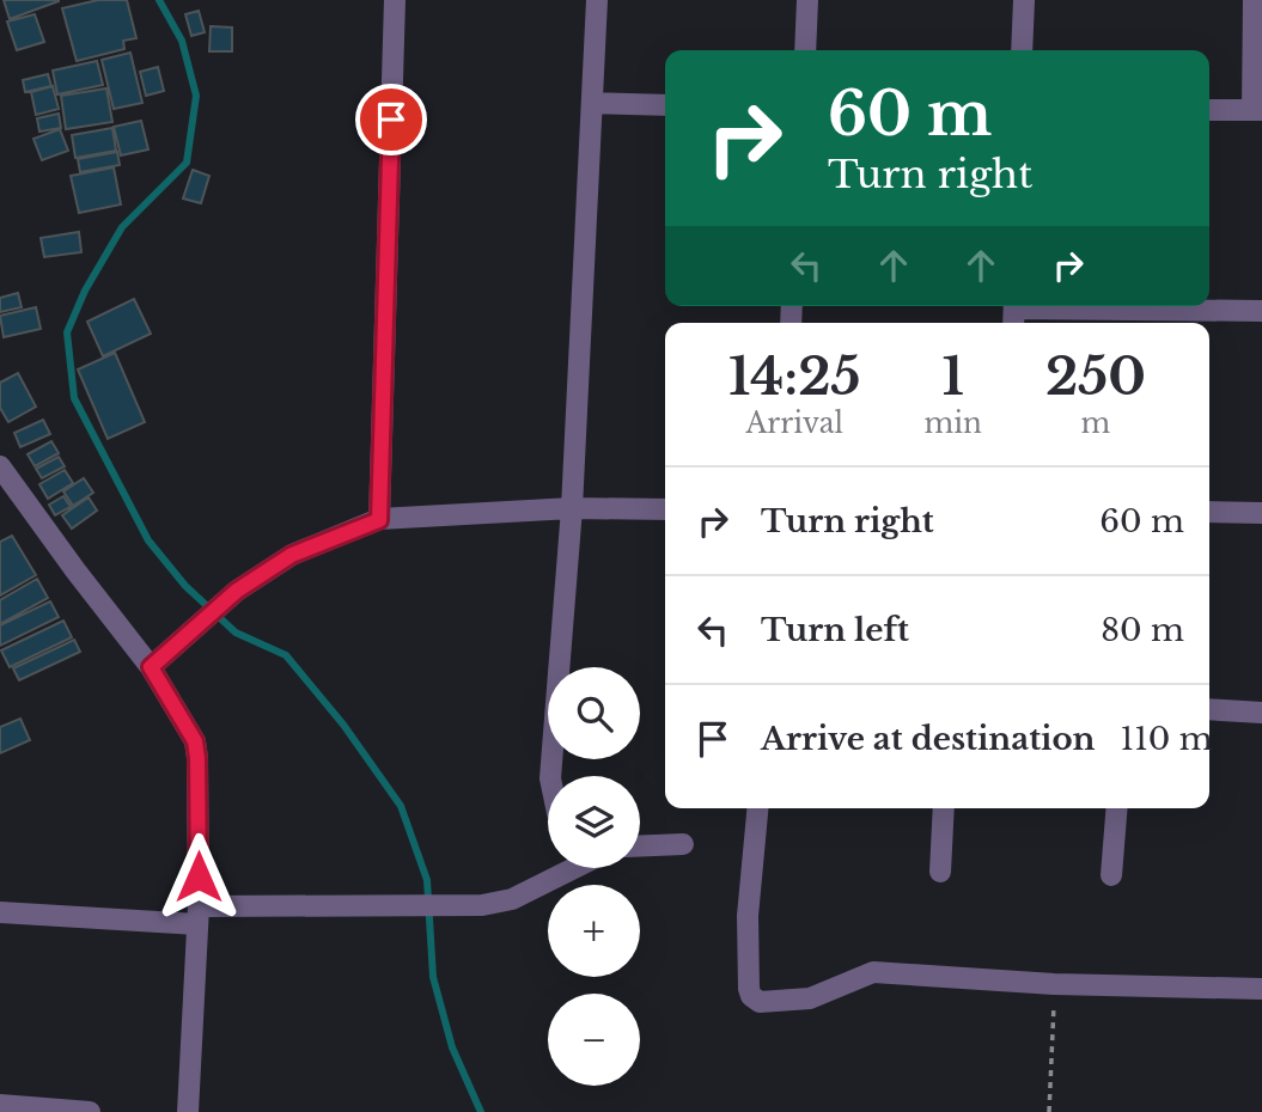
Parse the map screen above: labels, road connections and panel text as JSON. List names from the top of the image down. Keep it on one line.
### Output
{"page":{"turn":["60 m","Turn right"],"eta":["14:25","Arrival","1","min","250","m"],"list":[{"name":"Turn right","value":"60 m"},{"name":"Turn left","value":"80 m"},{"name":"Arrive at destination","value":"110 m"}],"map_buttons":["+","−"]}}
